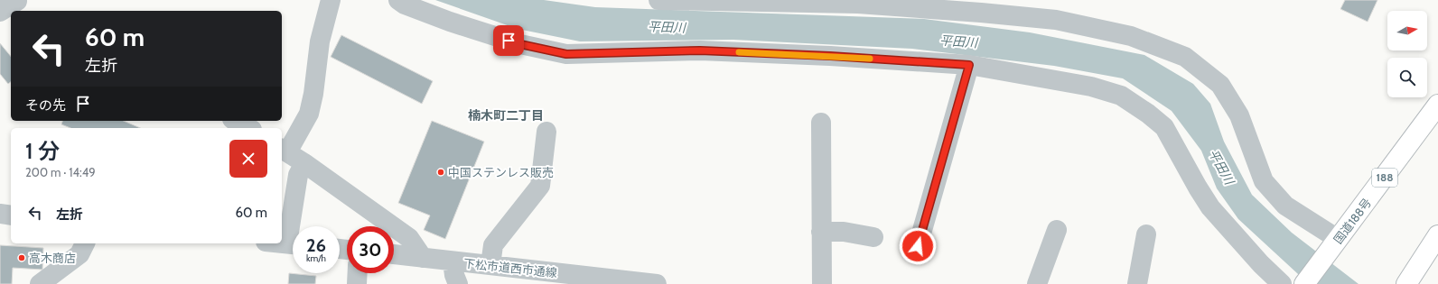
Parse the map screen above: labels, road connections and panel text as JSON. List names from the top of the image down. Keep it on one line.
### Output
{"streets":{"highway":["188","国道188号"],"street":["下松市道西市通線"]},"districts":["楠木町二丁目"],"water":["平田川"],"places":["中国ステンレス販売","高木商店"],"north":"right","page":{"turn":["60 m","左折"],"then":"その先","heading":["1 分","200 m · 14:49"],"list":[{"name":"左折","value":"60 m"}],"speed":"26 km/h","limit":"30"}}
